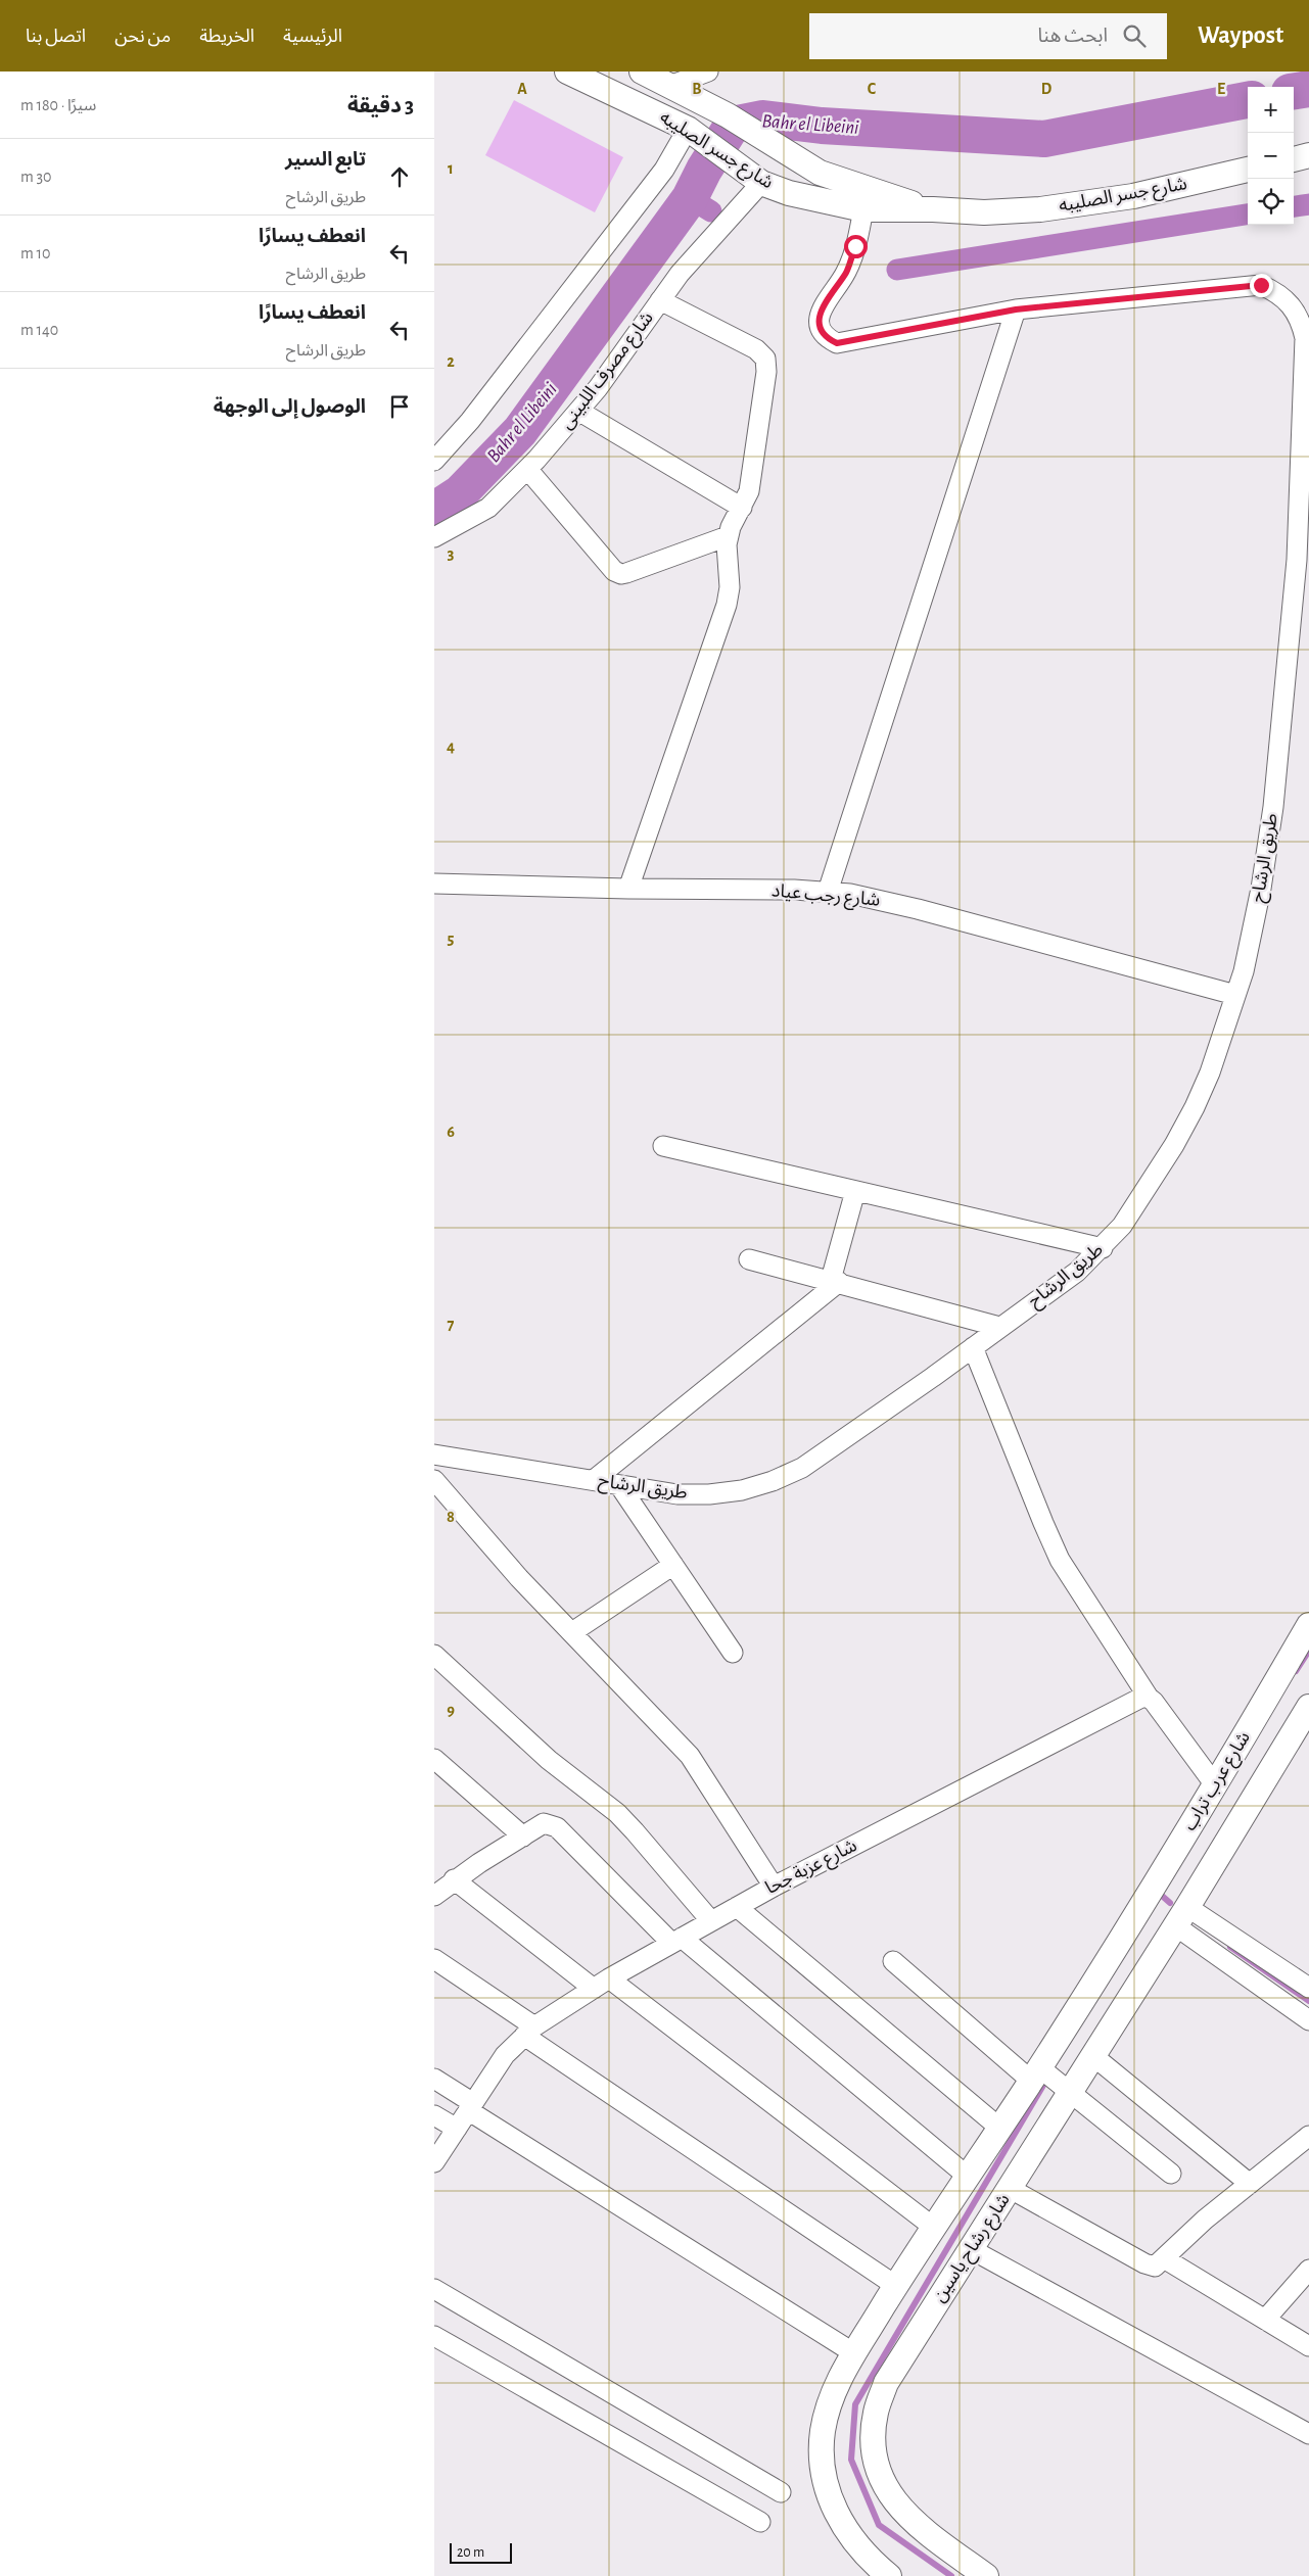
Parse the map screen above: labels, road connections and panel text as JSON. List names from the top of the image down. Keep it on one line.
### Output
{"streets":{"street":["شارع جسر الصليبه","شارع مصرف اللبينى","طريق الرشاح","شارع رجب عياد","شارع عرب تراب","شارع عزبة جحا","شارع رشاح ياسين"]},"crossings":[["شارع جسر الصليبه","شارع مصرف اللبينى"],["شارع جسر الصليبه","طريق الرشاح"],["طريق الرشاح","شارع رجب عياد"],["شارع عرب تراب","شارع رشاح ياسين"]],"water":["Bahr el Libeini"],"scale_bar":"20 m","page":{"header":"Waypost","search":"ابحث هنا","nav":["الرئيسية","الخريطة","من نحن","اتصل بنا"],"heading":["3 دقيقة","سيرًا · 180 m"],"map_buttons":["+","−"],"list":[["تابع السير","طريق الرشاح","30 m"],["انعطف يسارًا","طريق الرشاح","10 m"],["انعطف يسارًا","طريق الرشاح","140 m"],"الوصول إلى الوجهة"],"scale":"20 m"},"grid":{"columns":["A","B","C","D","E"],"rows":["1","2","3","4","5","6","7","8","9"]}}
